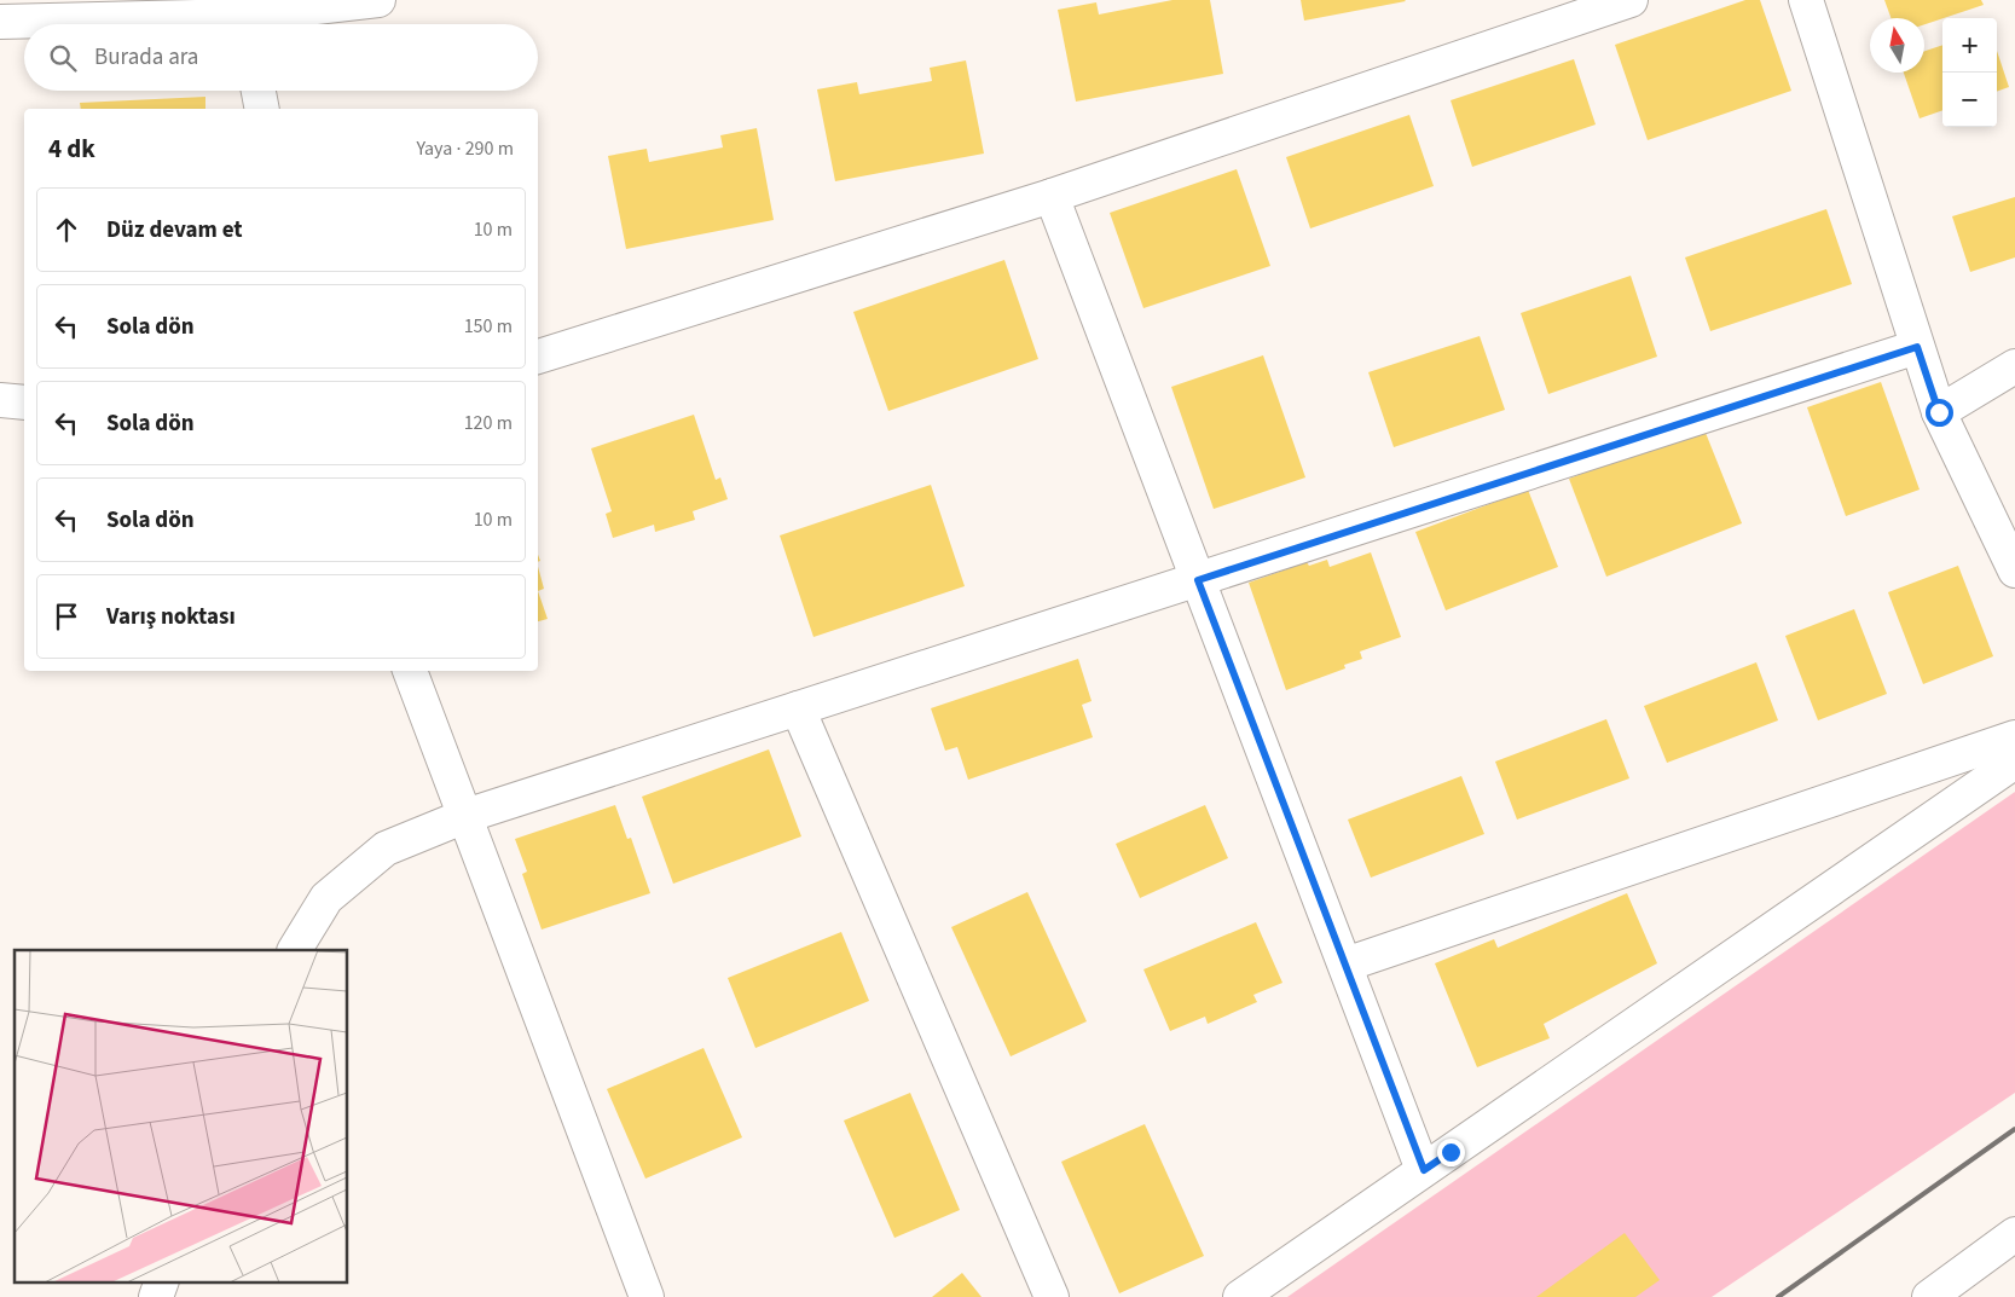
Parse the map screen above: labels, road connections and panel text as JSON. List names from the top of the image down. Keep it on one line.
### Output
{"north":"top","page":{"map_buttons":["+","−"],"search":"Burada ara","heading":["4 dk","Yaya · 290 m"],"list":[["Düz devam et","10 m"],["Sola dön","150 m"],["Sola dön","120 m"],["Sola dön","10 m"],"Varış noktası"]}}
